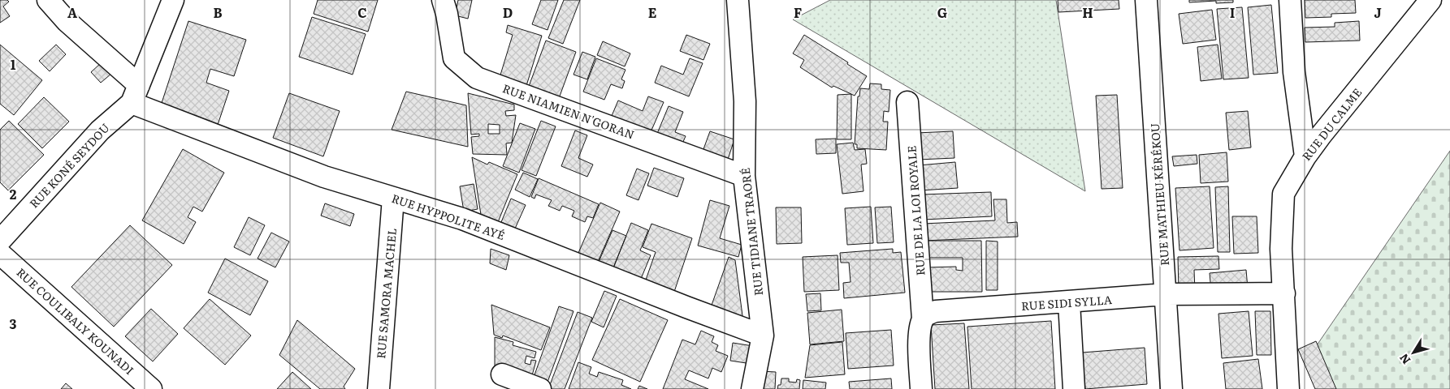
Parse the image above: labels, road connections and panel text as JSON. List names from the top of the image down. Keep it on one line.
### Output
{"streets":{"street":["RUE NIAMIEN N'GORAN","RUE DU CALME","RUE KONÉ SEYDOU","RUE MATHIEU KÉRÉKOU","RUE DE LA LOI ROYALE","RUE HYPPOLITE AYÉ","RUE TIDIANE TRAORÉ","RUE SAMORA MACHEL","RUE SIDI SYLLA","RUE COULIBALY KOUNADI"]},"crossings":[["RUE NIAMIEN N'GORAN","RUE TIDIANE TRAORÉ"],["RUE DU CALME","RUE SIDI SYLLA"],["RUE KONÉ SEYDOU","RUE HYPPOLITE AYÉ"],["RUE MATHIEU KÉRÉKOU","RUE SIDI SYLLA"],["RUE DE LA LOI ROYALE","RUE SIDI SYLLA"],["RUE HYPPOLITE AYÉ","RUE TIDIANE TRAORÉ"],["RUE HYPPOLITE AYÉ","RUE SAMORA MACHEL"]],"north":"bottom left","grid":{"columns":["A","B","C","D","E","F","G","H","I","J"],"rows":["1","2","3"]}}
